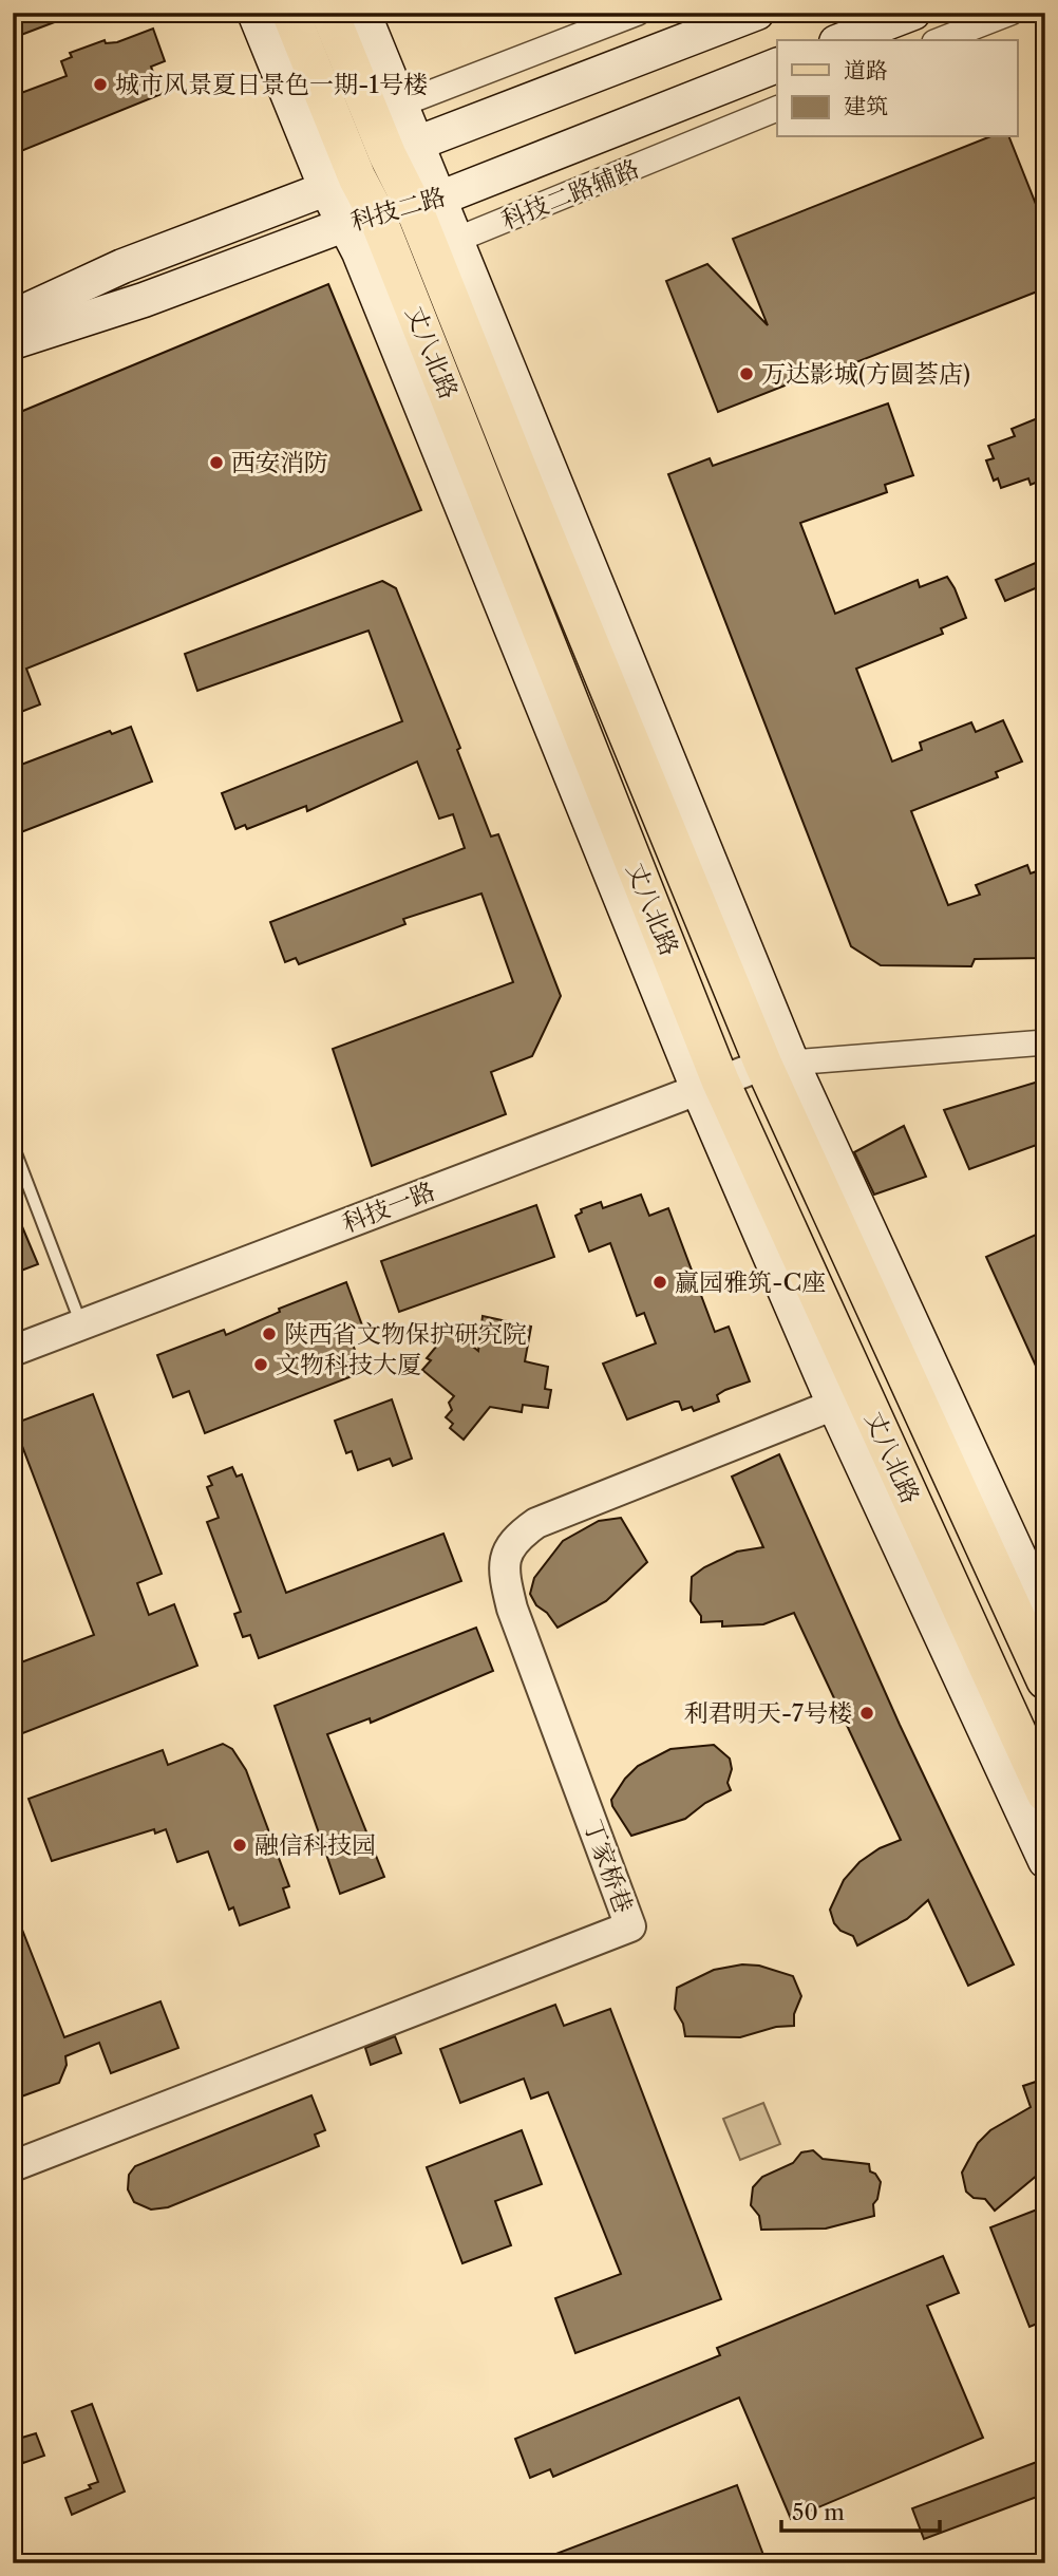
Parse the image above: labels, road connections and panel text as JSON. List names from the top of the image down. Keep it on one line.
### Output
{"streets":{"main road":["科技二路","丈八北路"],"street":["科技二路辅路","科技一路","丁家桥巷"]},"crossings":[["科技二路辅路","丈八北路"],["科技二路","丈八北路"],["丈八北路","科技一路"],["丈八北路","丁家桥巷"]],"places":["城市风景夏日景色一期-1号楼","万达影城(方圆荟店)","西安消防","赢园雅筑-C座","陕西省文物保护研究院","文物科技大厦","利君明天-7号楼","融信科技园"],"legend":["道路","建筑"],"scale_bar":"50 m"}
